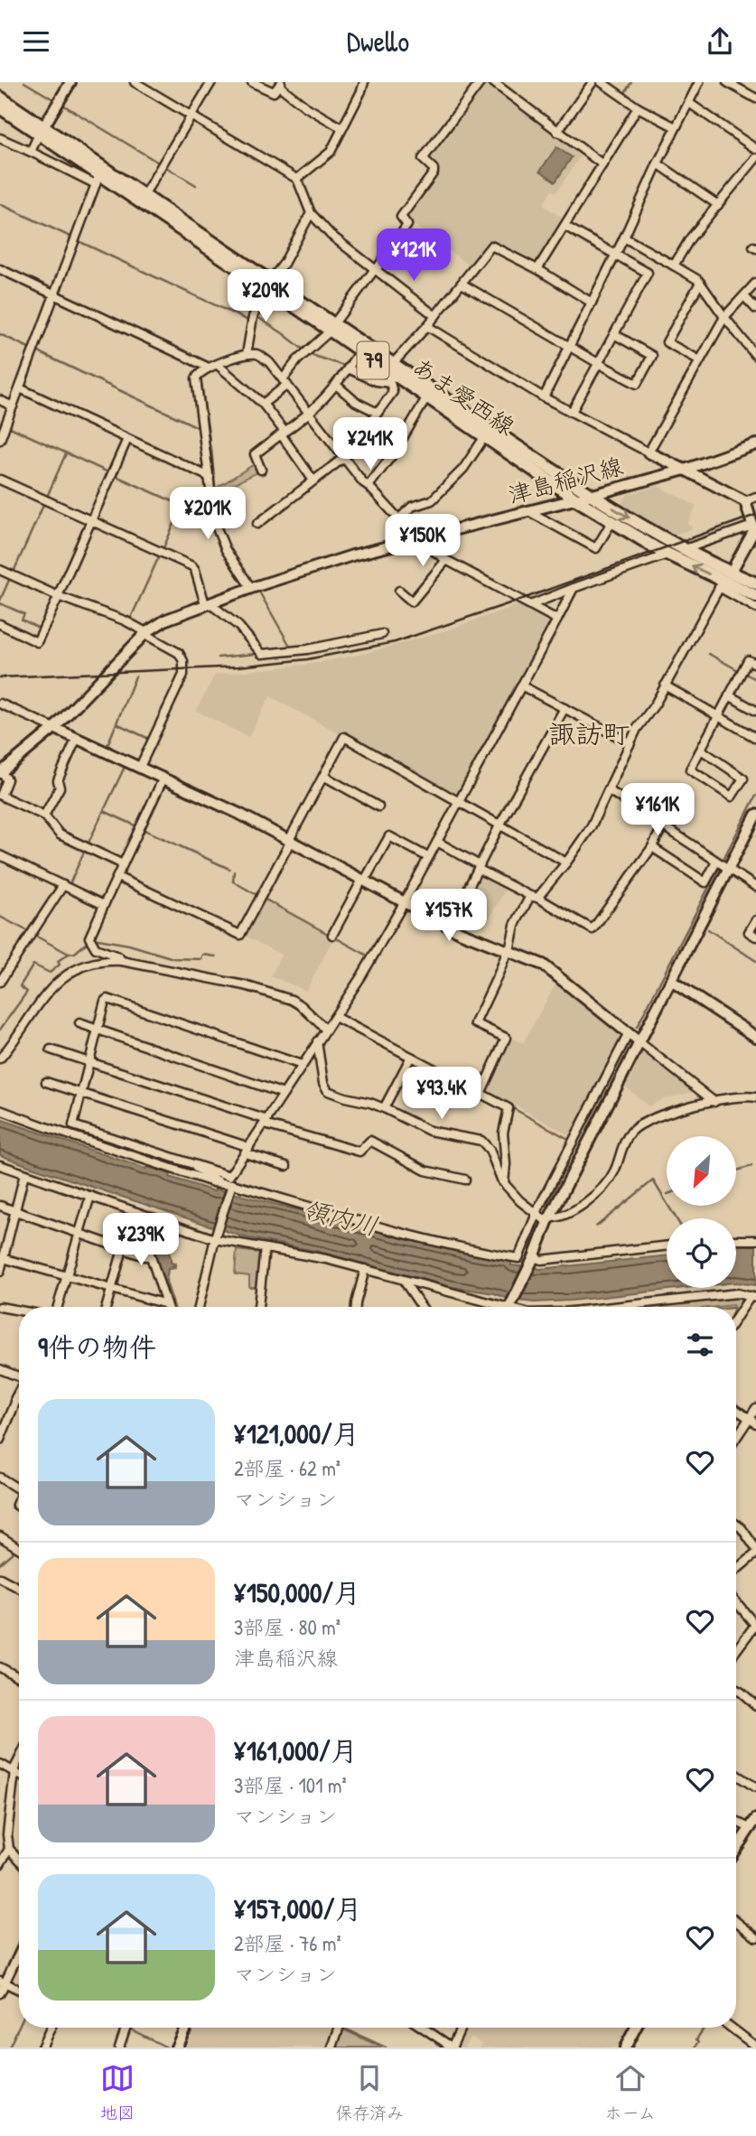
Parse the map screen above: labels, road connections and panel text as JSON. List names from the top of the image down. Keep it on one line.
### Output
{"streets":{"main road":["79","あま愛西線"],"street":["津島稲沢線"]},"crossings":[["あま愛西線","津島稲沢線"]],"districts":["諏訪町"],"water":["領内川"],"north":"bottom left","page":{"header":"Dwello","price":["¥121K","¥209K","¥241K","¥201K","¥150K","¥161K","¥157K","¥93.4K","¥239K"],"heading":"9件の物件","list":[{"name":"¥121,000/月","note":"2部屋 · 62 m² · マンション"},{"name":"¥150,000/月","note":"3部屋 · 80 m² · 津島稲沢線"},{"name":"¥161,000/月","note":"3部屋 · 101 m² · マンション"},{"name":"¥157,000/月","note":"2部屋 · 76 m² · マンション"}],"tabs":["地図","保存済み","ホーム"]}}
